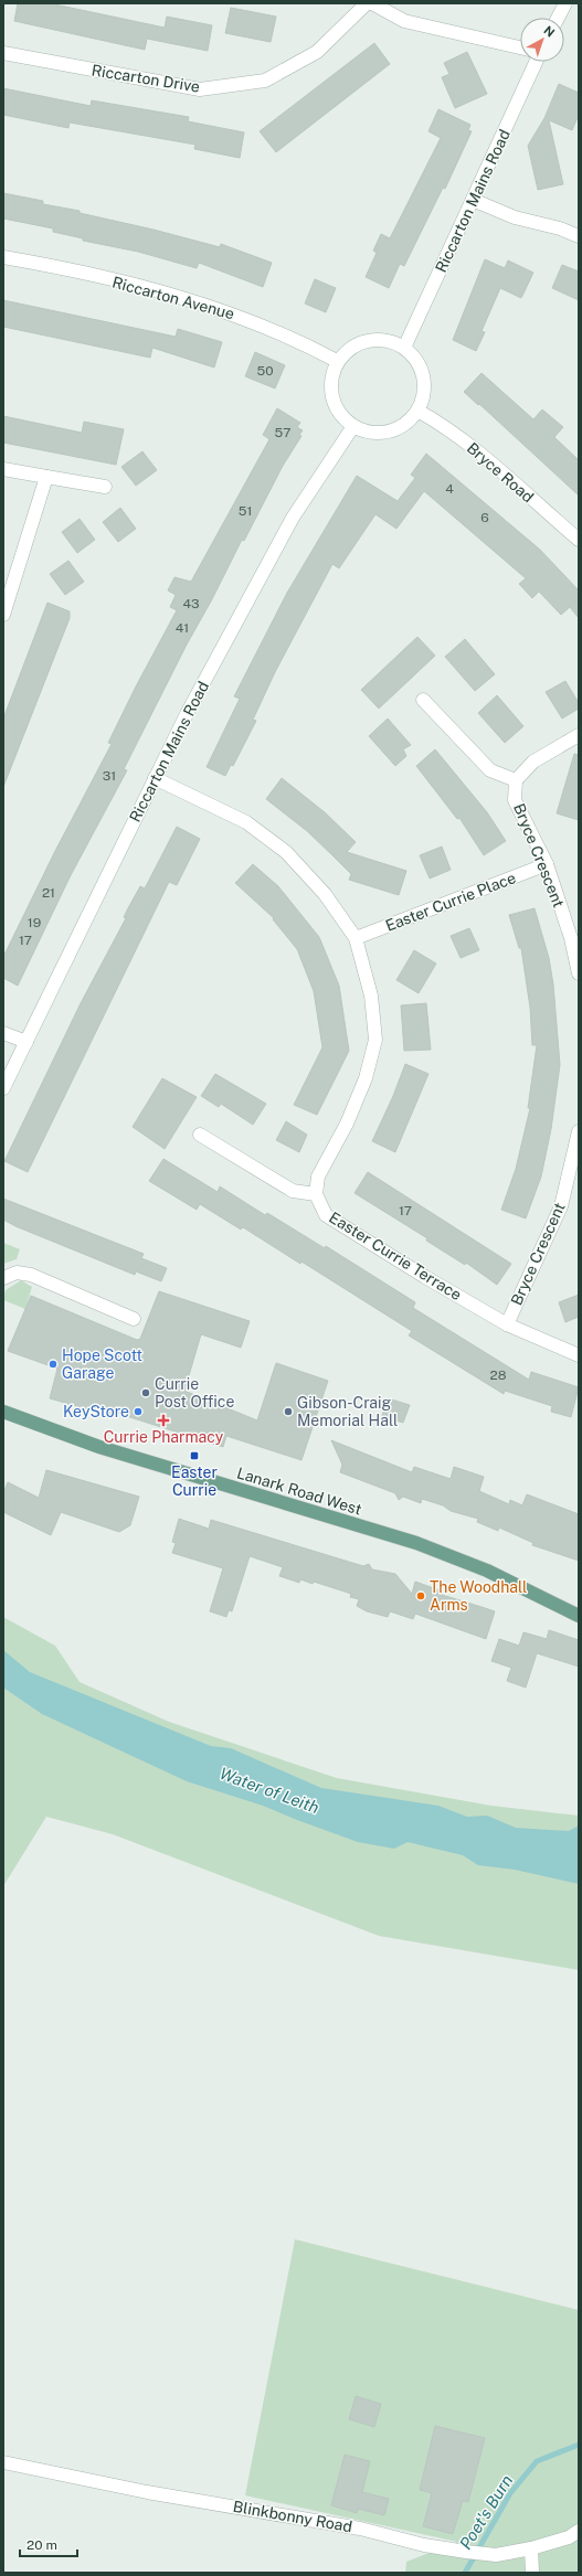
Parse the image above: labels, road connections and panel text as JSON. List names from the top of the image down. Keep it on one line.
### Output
{"streets":{"main road":["Lanark Road West"],"street":["Riccarton Drive","Riccarton Mains Road","Riccarton Avenue","Bryce Road","Bryce Crescent","Easter Currie Place","Easter Currie Terrace","Blinkbonny Road"]},"crossings":[["Riccarton Mains Road","Riccarton Avenue"],["Riccarton Mains Road","Bryce Road"],["Riccarton Avenue","Bryce Road"],["Bryce Crescent","Easter Currie Place"],["Bryce Crescent","Easter Currie Terrace"]],"water":["Water of Leith","Poet's Burn"],"places":{"other":["Hope Scott Garage","Currie Post Office","KeyStore","Gibson-Craig Memorial Hall","The Woodhall Arms"],"health":["Currie Pharmacy"],"transit":["Easter Currie"]},"house_numbers":["50","57","4","51","6","43","41","31","21","19","17","17","28"],"scale_bar":"20 m","north":"top right"}
